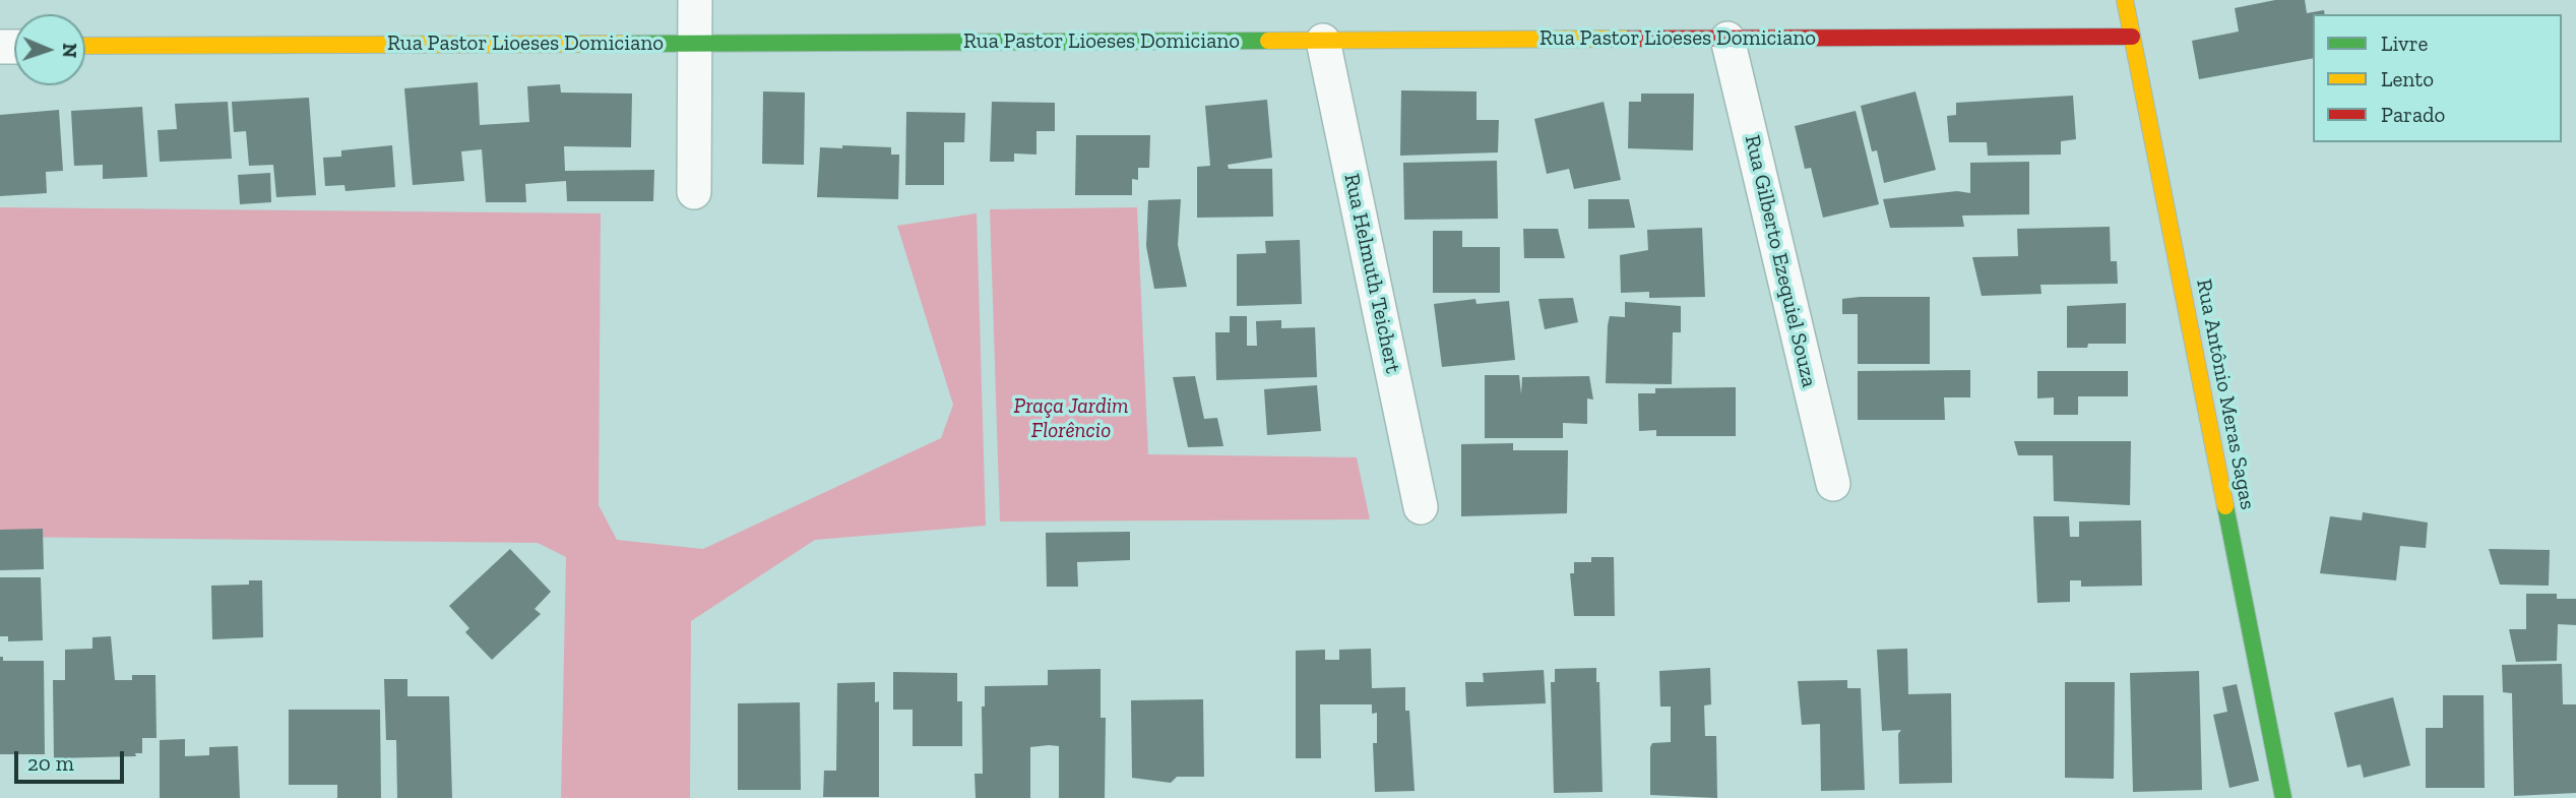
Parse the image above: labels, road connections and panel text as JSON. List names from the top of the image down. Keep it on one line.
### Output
{"streets":{"street":["Rua Pastor Lioeses Domiciano","Rua Gilberto Ezequiel Souza","Rua Helmuth Teichert","Rua Antônio Meras Sagas"]},"crossings":[["Rua Pastor Lioeses Domiciano","Rua Gilberto Ezequiel Souza"],["Rua Pastor Lioeses Domiciano","Rua Helmuth Teichert"],["Rua Pastor Lioeses Domiciano","Rua Antônio Meras Sagas"]],"parks":["Praça Jardim Florêncio"],"legend":["Livre","Lento","Parado"],"scale_bar":"20 m","north":"right"}
